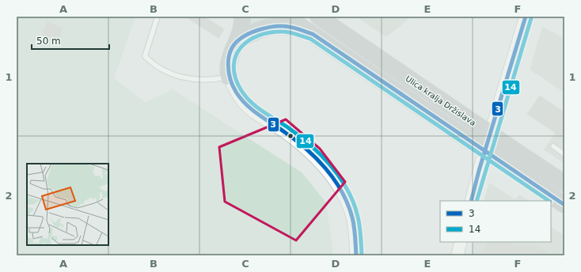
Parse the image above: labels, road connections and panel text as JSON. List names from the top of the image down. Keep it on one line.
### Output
{"streets":{"highway":["Ulica kralja Držislava"]},"lines":["transit line 3","transit line 14"],"legend":["3","14"],"scale_bar":"50 m","grid":{"columns":["A","B","C","D","E","F"],"rows":["1","2"]}}
